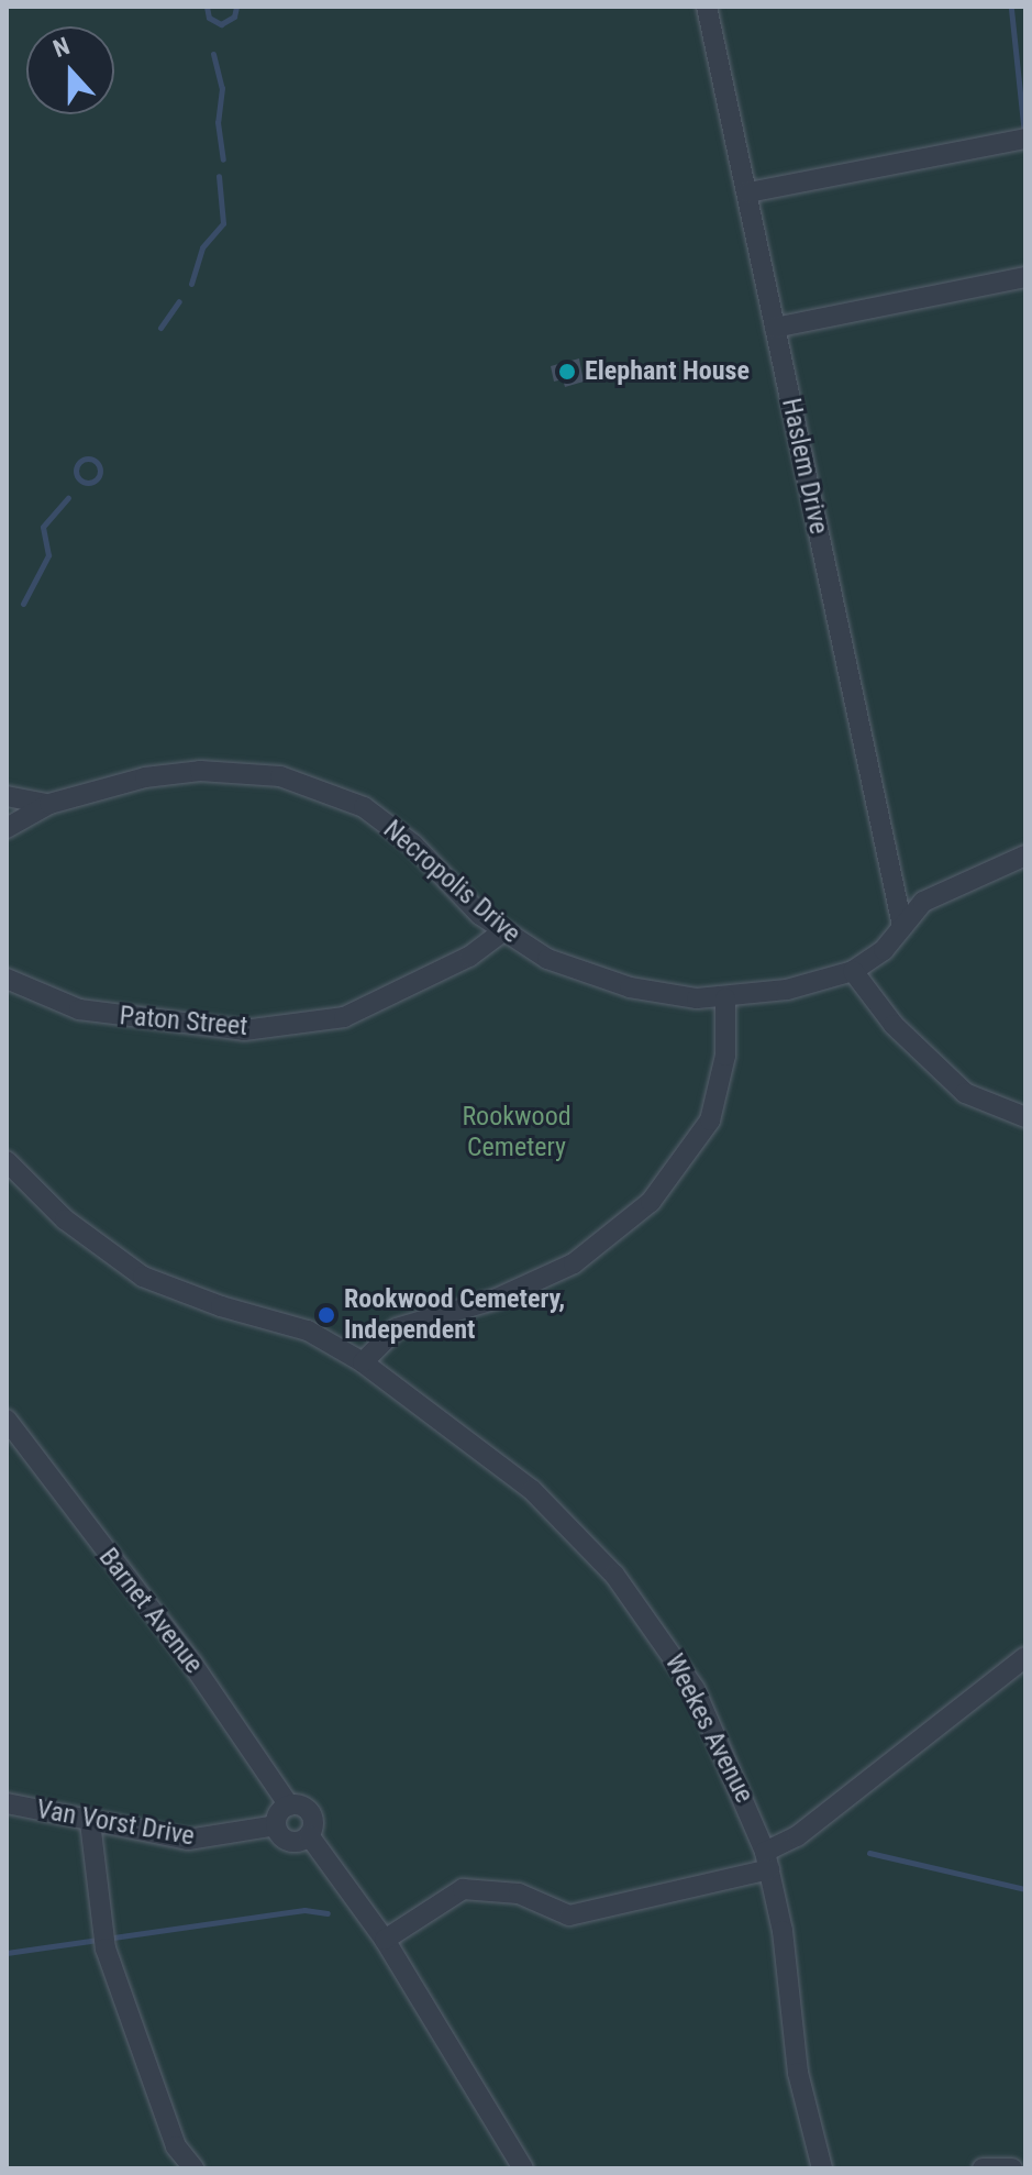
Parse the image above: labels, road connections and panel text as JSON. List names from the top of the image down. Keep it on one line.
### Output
{"streets":{"street":["Haslem Drive","Necropolis Drive","Paton Street","Barnet Avenue","Weekes Avenue","Van Vorst Drive"]},"crossings":[["Haslem Drive","Necropolis Drive"],["Necropolis Drive","Paton Street"]],"parks":["Rookwood Cemetery"],"places":["Elephant House","Rookwood Cemetery, Independent"],"north":"top"}
